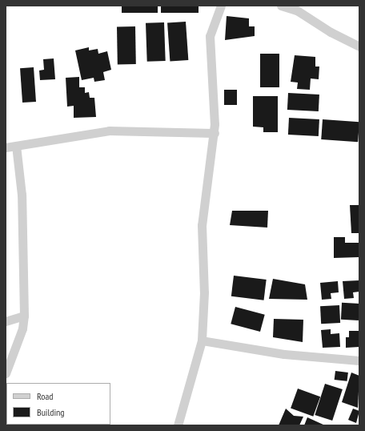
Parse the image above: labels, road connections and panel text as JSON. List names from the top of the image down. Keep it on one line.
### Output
{"legend":["Road","Building"]}
